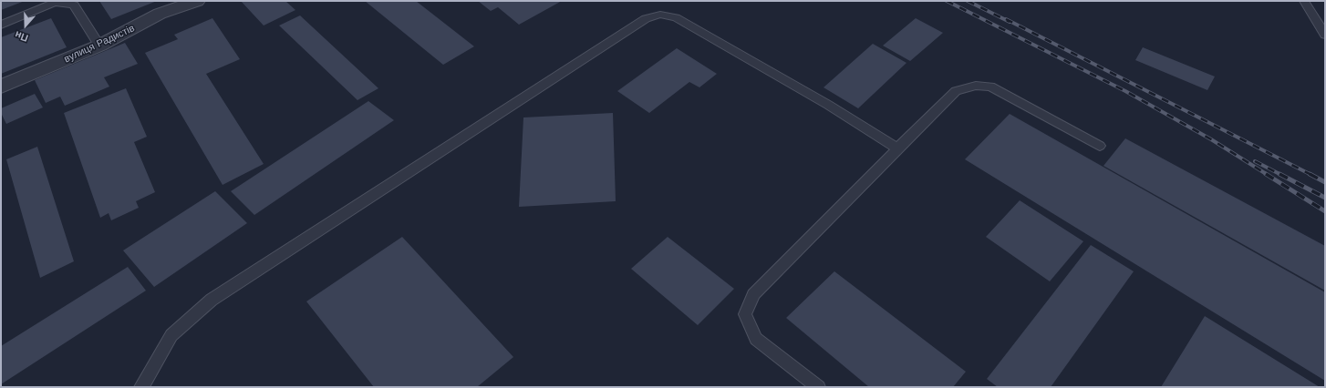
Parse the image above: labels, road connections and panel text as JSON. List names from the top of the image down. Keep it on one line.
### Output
{"streets":{"street":["вулиця Радистів"]},"north":"bottom"}
